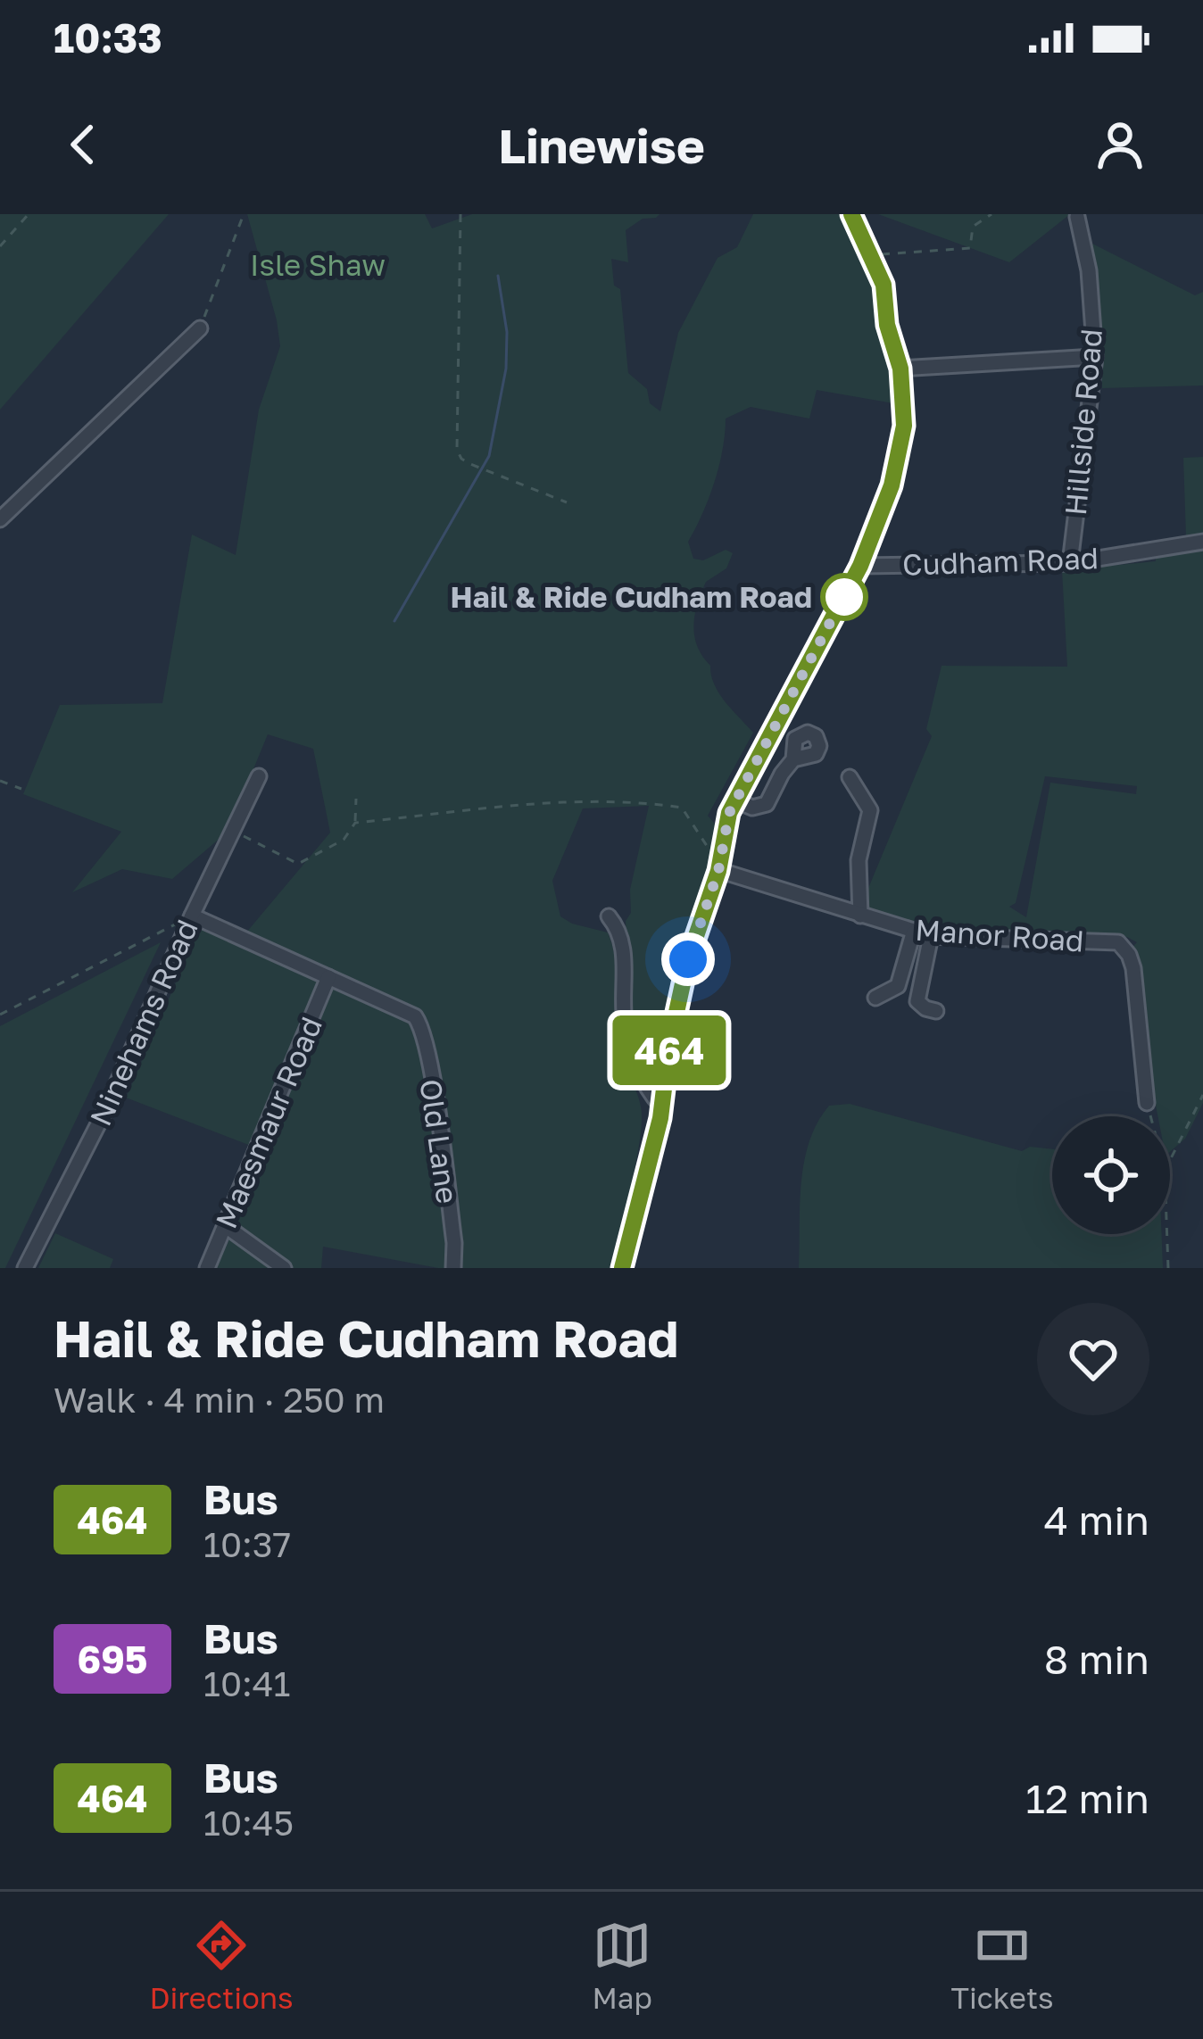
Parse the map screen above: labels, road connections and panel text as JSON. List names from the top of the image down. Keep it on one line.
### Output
{"streets":{"street":["Hillside Road","Cudham Road","Manor Road","Ninehams Road","Maesmaur Road","Old Lane"]},"crossings":[["Hillside Road","Cudham Road"],["Maesmaur Road","Old Lane"]],"parks":["Isle Shaw"],"places":["Hail & Ride Cudham Road"],"lines":["bus line 464"],"page":{"status":"10:33","header":"Linewise","on_map":"464","heading":["Hail & Ride Cudham Road","Walk · 4 min · 250 m"],"list":[{"mark":"464","name":"Bus","note":"10:37","value":"4 min"},{"mark":"695","name":"Bus","note":"10:41","value":"8 min"},{"mark":"464","name":"Bus","note":"10:45","value":"12 min"}],"tabs":["Directions","Map","Tickets"]}}
